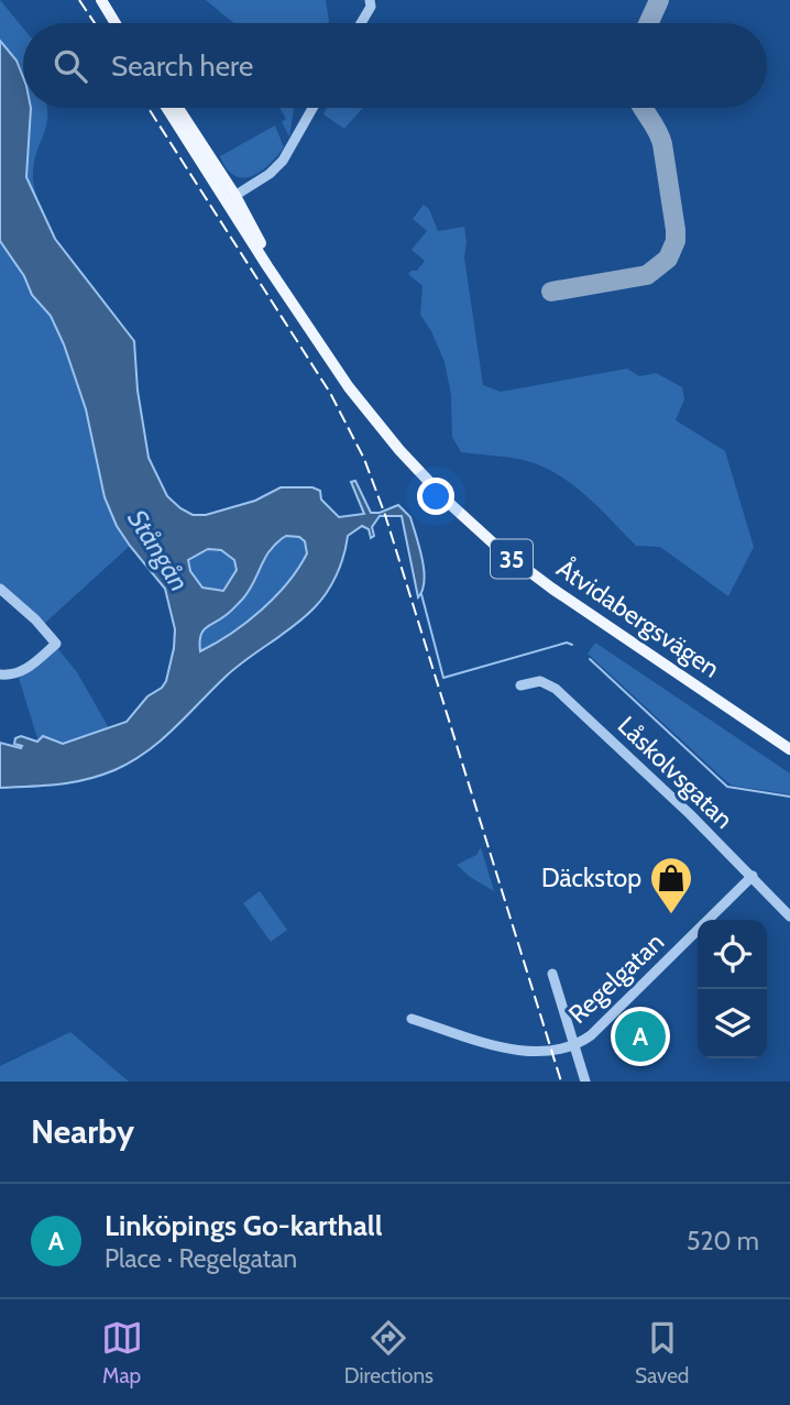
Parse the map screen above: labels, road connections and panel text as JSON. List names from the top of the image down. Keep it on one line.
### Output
{"streets":{"main road":["35","Åtvidabergsvägen"],"street":["Låskolvsgatan","Regelgatan"]},"crossings":[["Låskolvsgatan","Regelgatan"]],"water":["Stångån"],"places":{"shop":["Däckstop"]},"page":{"search":"Search here","pins":"A","heading":"Nearby","list":[{"mark":"A","name":"Linköpings Go-karthall","note":"Place · Regelgatan","value":"520 m"}],"nav":["Map","Directions","Saved"]}}
